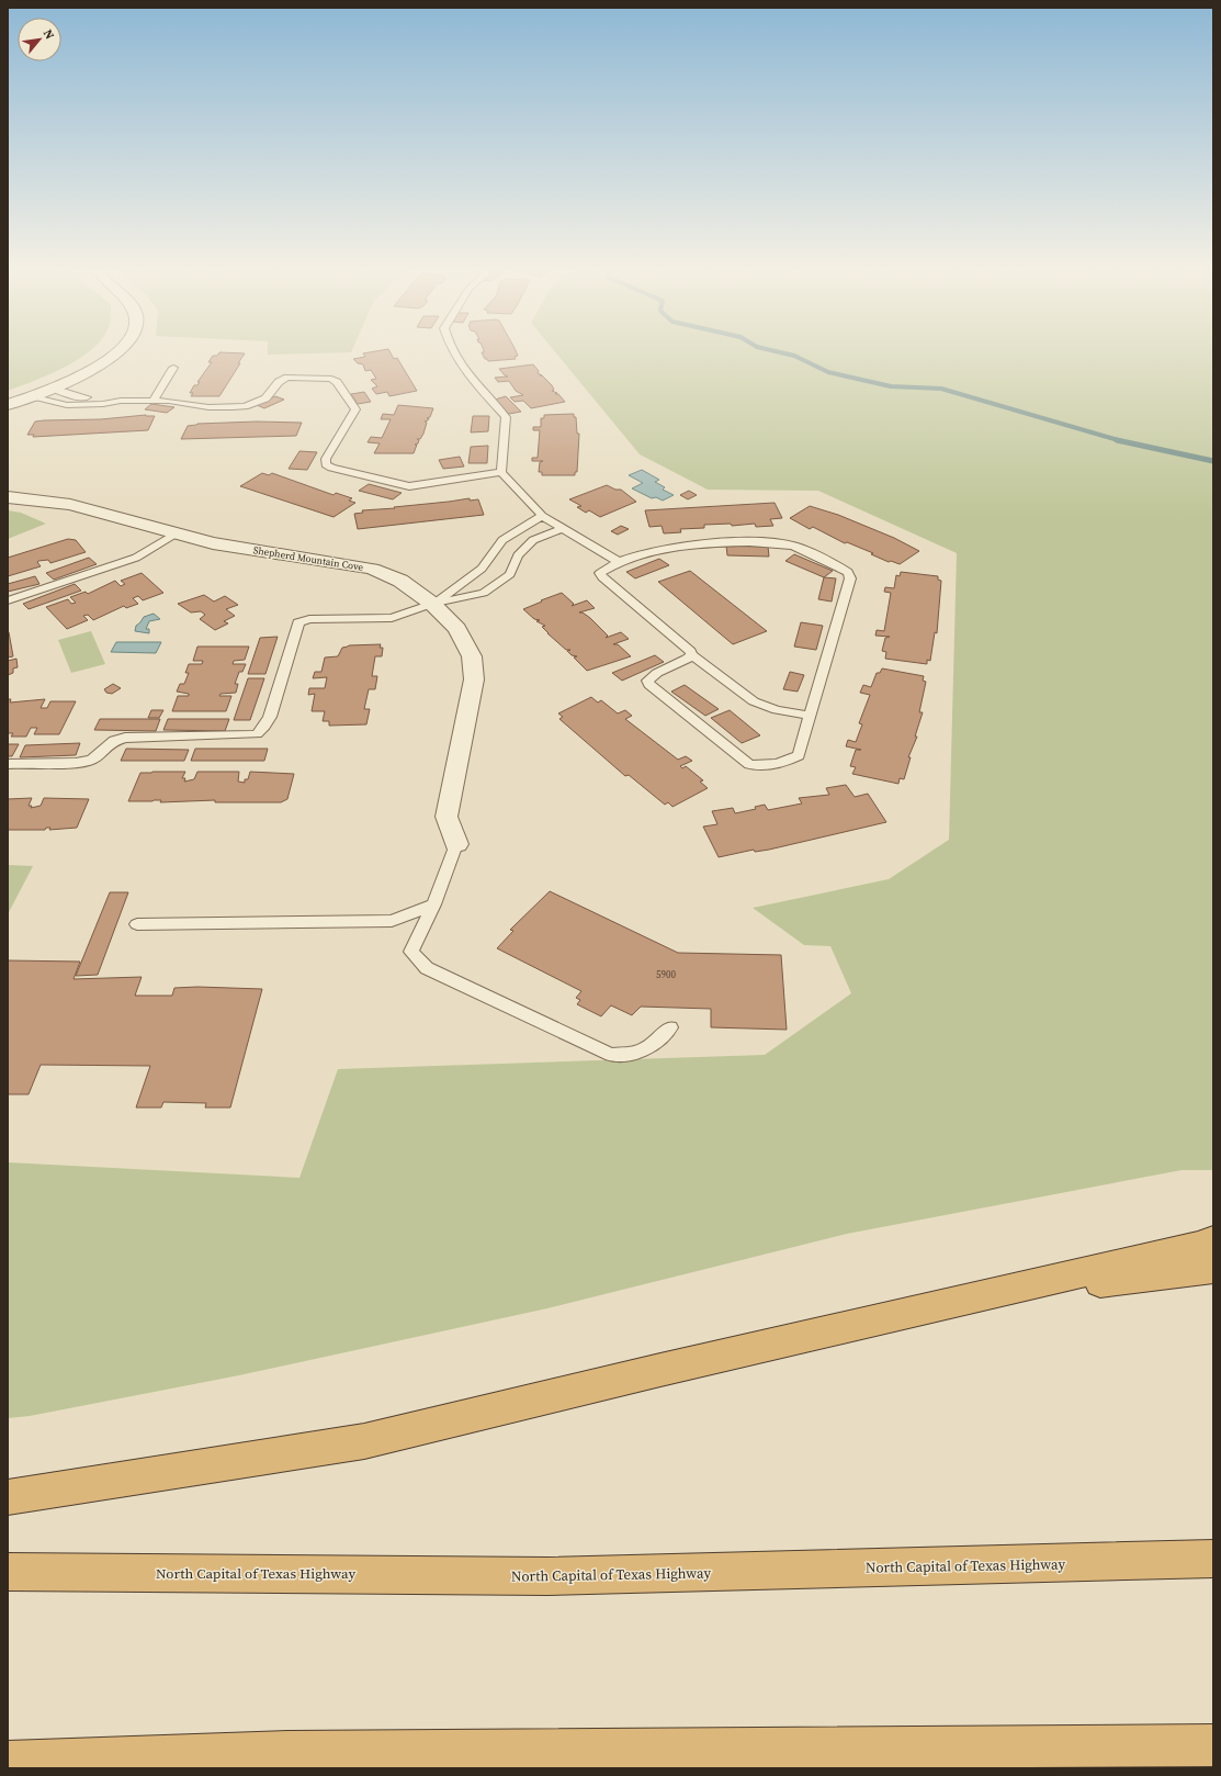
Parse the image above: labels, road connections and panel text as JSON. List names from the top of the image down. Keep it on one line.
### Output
{"streets":{"highway":["North Capital of Texas Highway"],"street":["Shepherd Mountain Cove"]},"house_numbers":["5900"],"north":"top right"}
